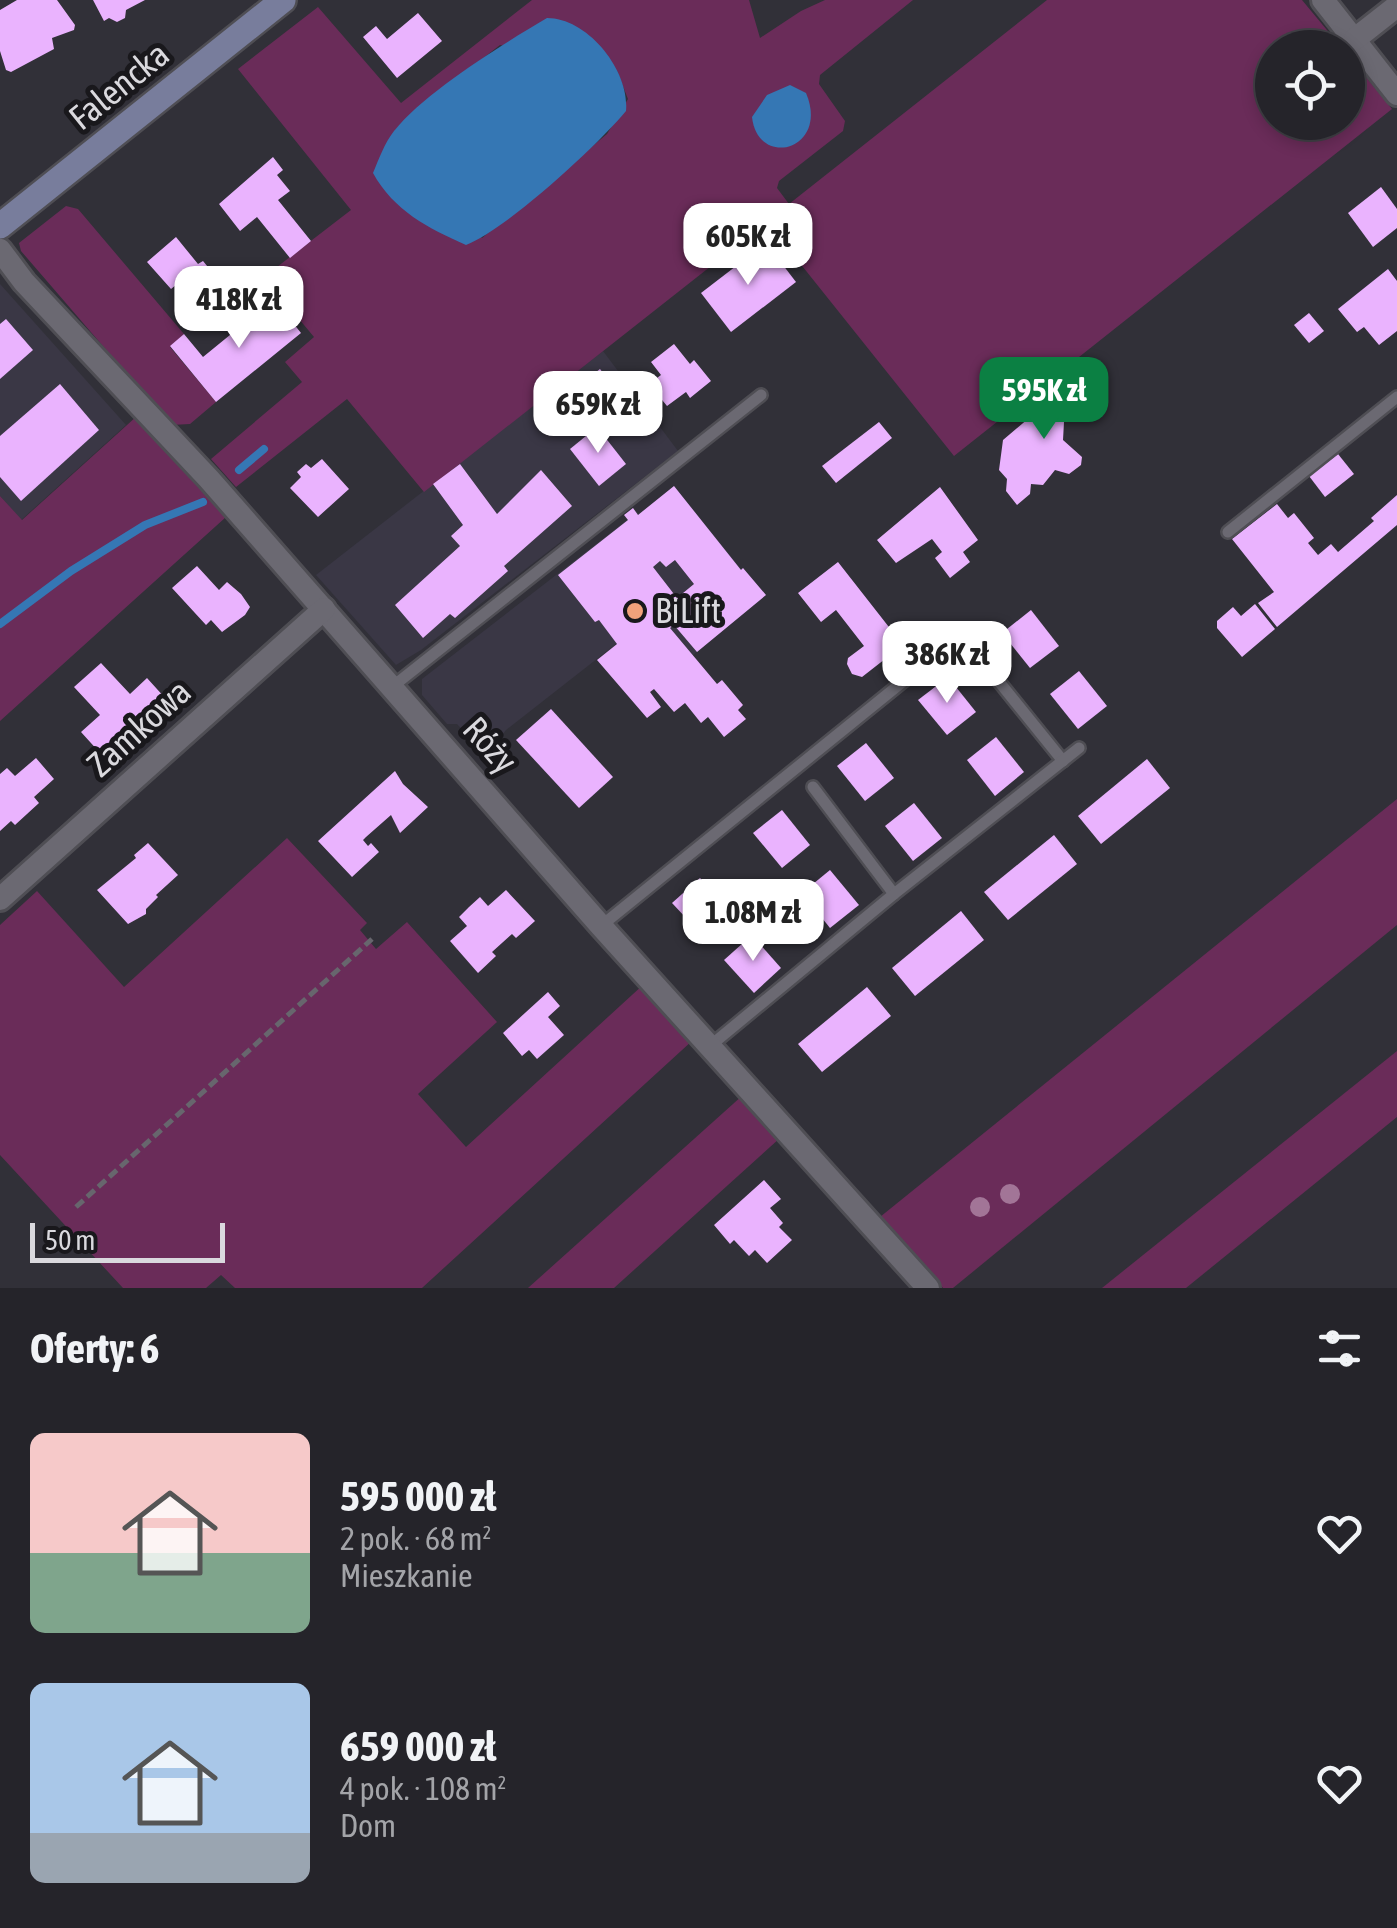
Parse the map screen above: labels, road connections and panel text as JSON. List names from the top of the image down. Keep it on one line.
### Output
{"streets":{"street":["Falencka","Zamkowa","Róży"]},"crossings":[["Zamkowa","Róży"]],"places":["BiLift"],"scale_bar":"50 m","page":{"price":["605K zł","418K zł","595K zł","659K zł","386K zł","1.08M zł"],"scale":"50 m","heading":"Oferty: 6","list":[{"name":"595 000 zł","note":"2 pok. · 68 m² · Mieszkanie"},{"name":"659 000 zł","note":"4 pok. · 108 m² · Dom"}]}}
